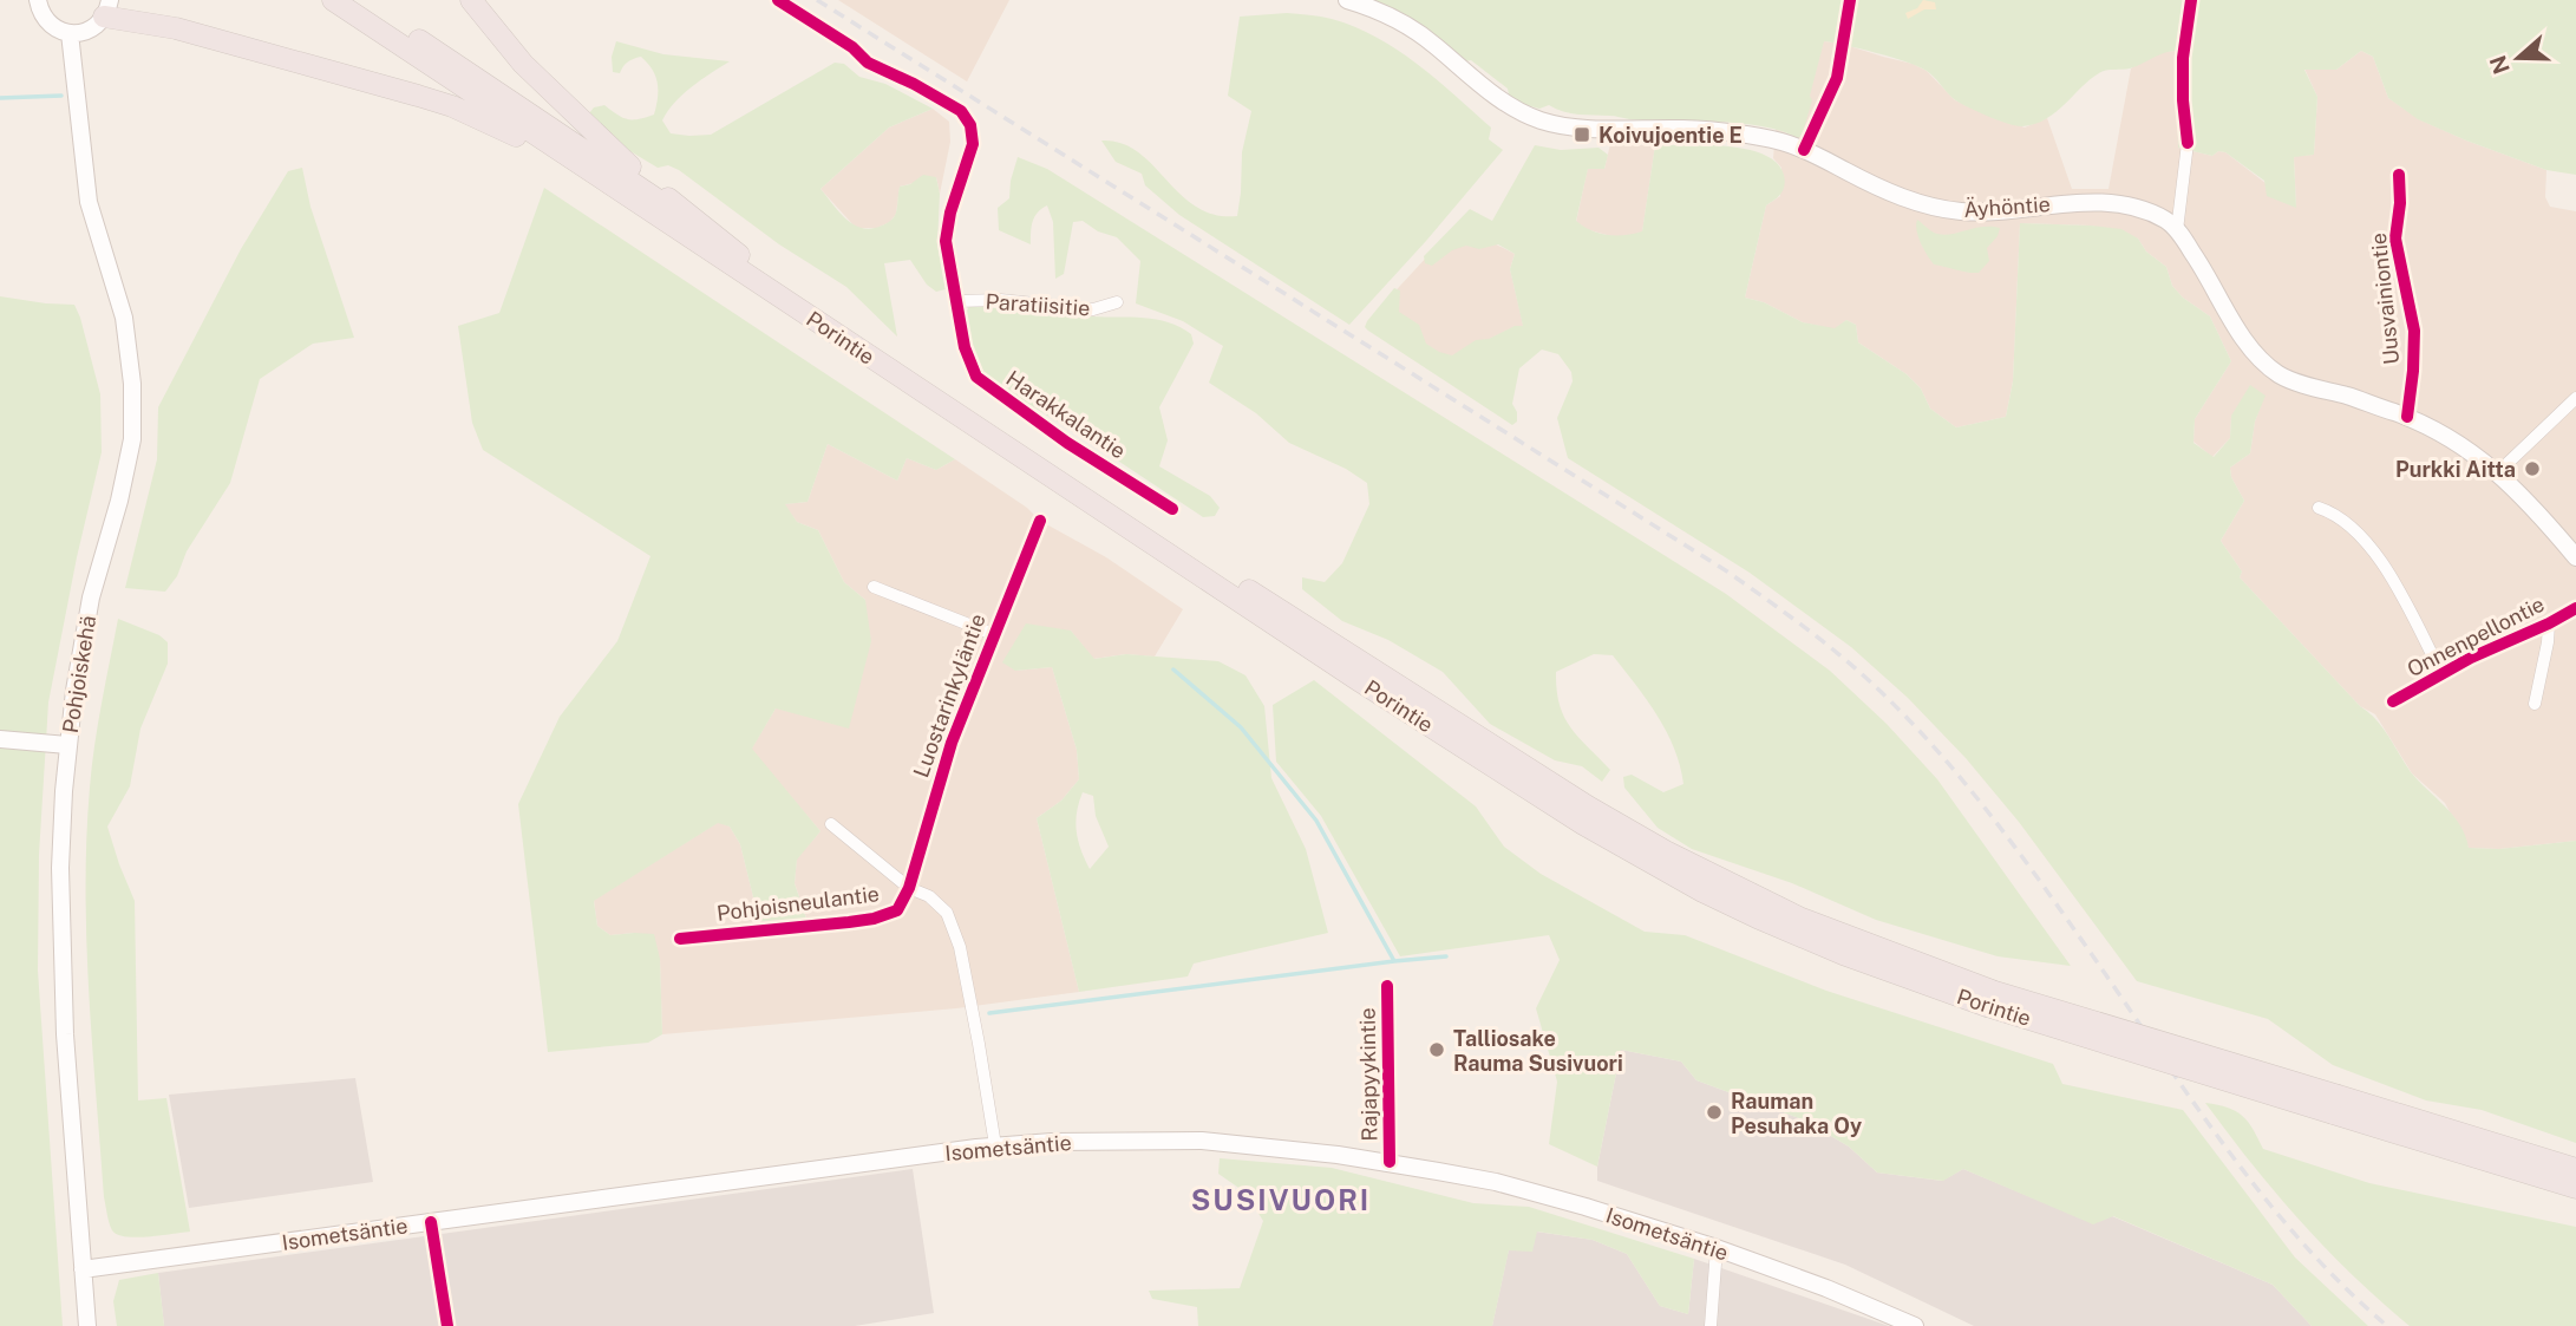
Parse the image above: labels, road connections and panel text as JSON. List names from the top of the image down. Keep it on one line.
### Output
{"streets":{"highway":["Porintie"],"main road":["Äyhöntie","Pohjoiskehä","Isometsäntie"],"street":["Uusvainiontie","Paratiisitie","Harakkalantie","Onnenpellontie","Luostarinkyläntie","Pohjoisneulantie","Rajapyykintie"]},"crossings":[["Äyhöntie","Uusvainiontie"],["Paratiisitie","Harakkalantie"],["Pohjoiskehä","Isometsäntie"],["Luostarinkyläntie","Pohjoisneulantie"],["Rajapyykintie","Isometsäntie"]],"districts":["SUSIVUORI"],"places":{"transit":["Koivujoentie E"],"other":["Purkki Aitta","Talliosake Rauma Susivuori","Rauman Pesuhaka Oy"]},"north":"left"}
